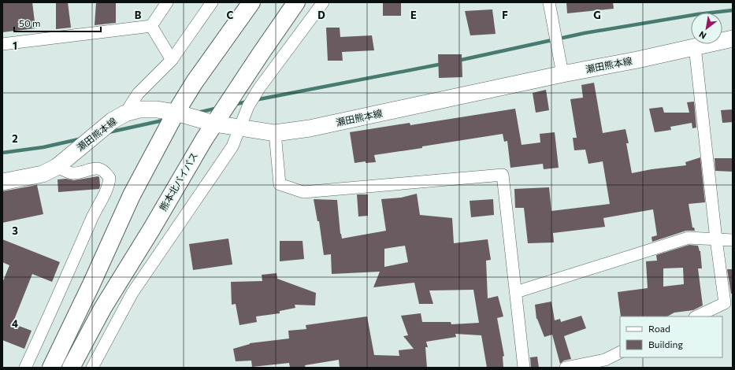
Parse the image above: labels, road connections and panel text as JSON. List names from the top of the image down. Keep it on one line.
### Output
{"streets":{"highway":["熊本北バイパス"],"main road":["瀬田熊本線"]},"crossings":[["瀬田熊本線","熊本北バイパス"]],"legend":["Road","Building"],"scale_bar":"50 m","north":"bottom left","grid":{"columns":["B","C","D","E","F","G"],"rows":["1","2","3","4"]}}
